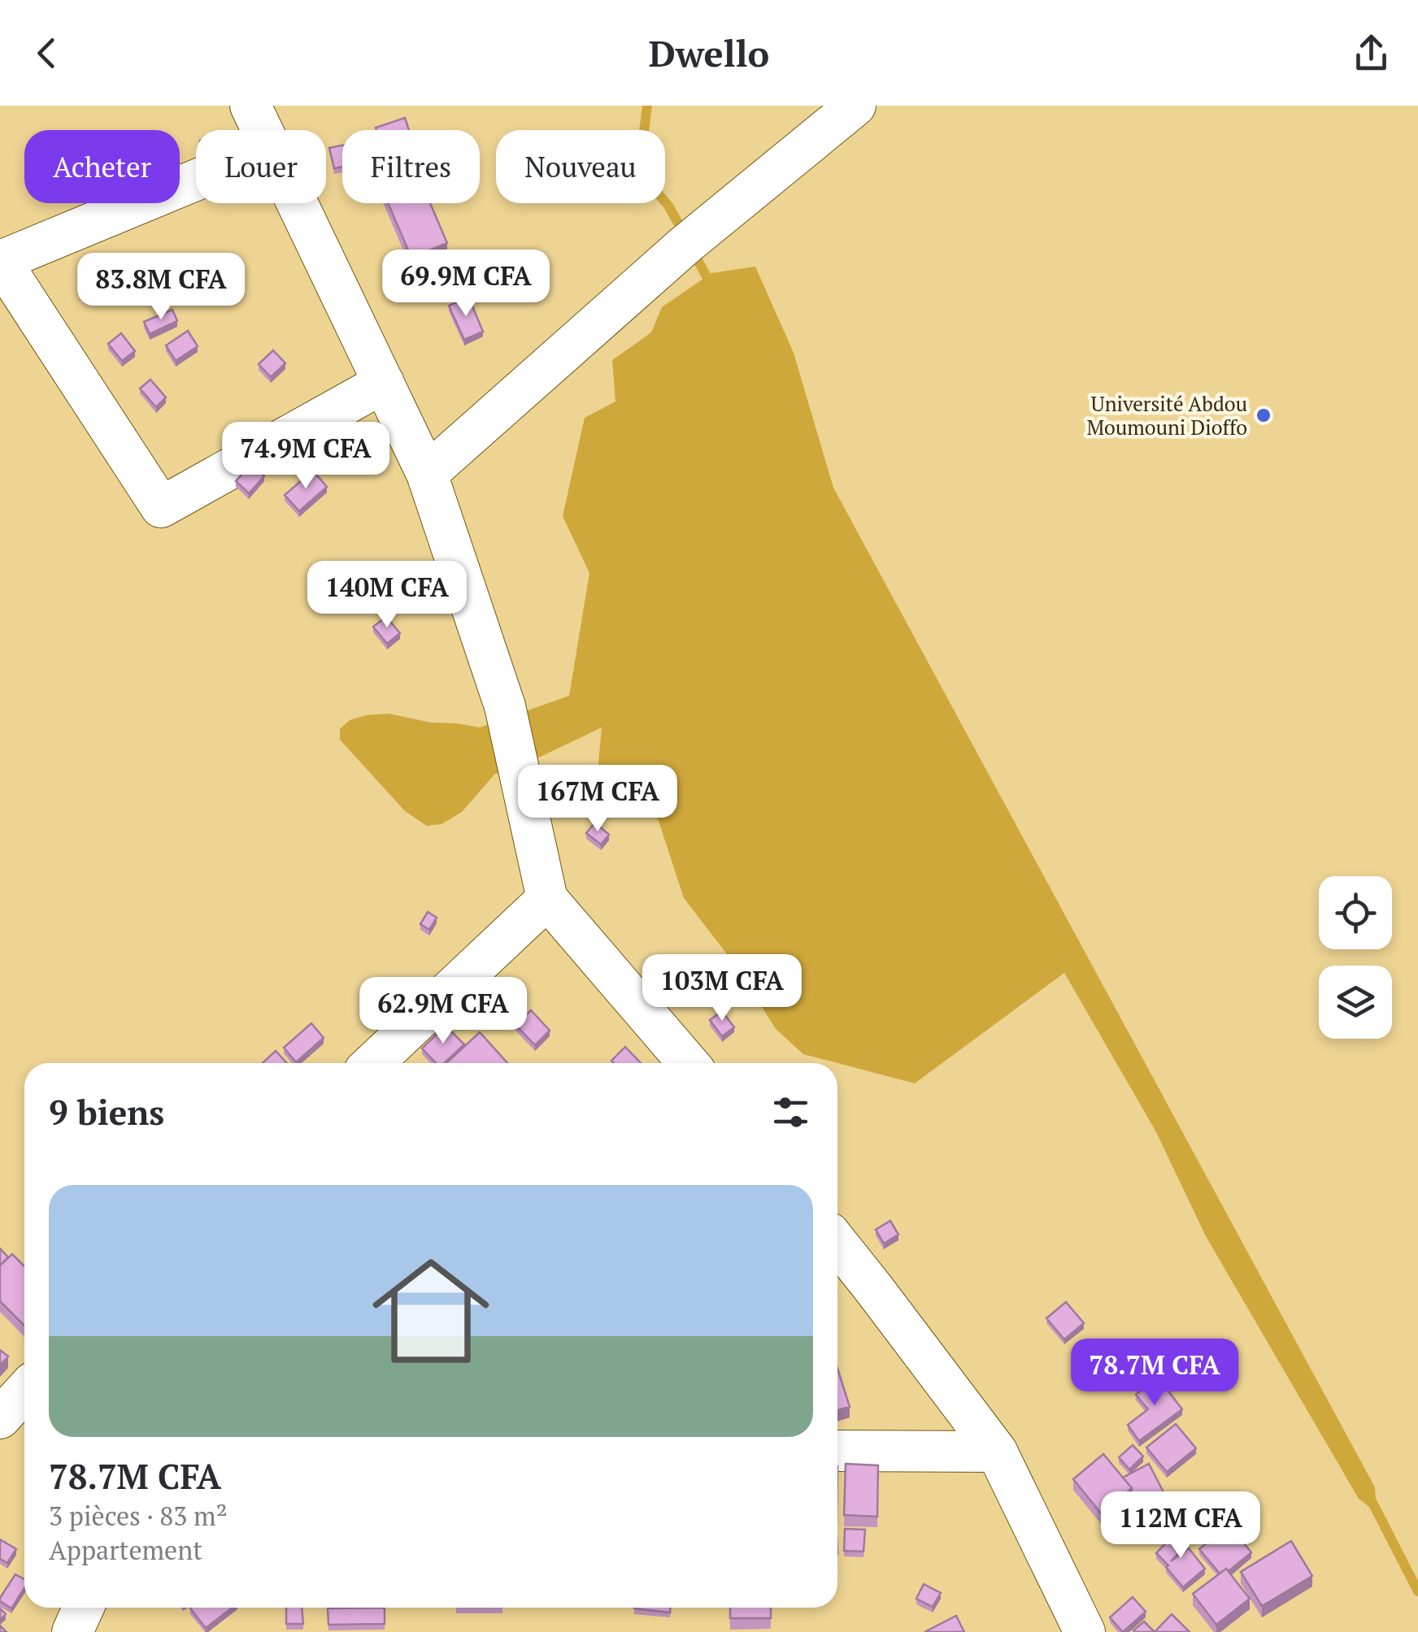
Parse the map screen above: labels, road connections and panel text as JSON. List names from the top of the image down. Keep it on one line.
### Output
{"places":["Université Abdou Moumouni Dioffo"],"page":{"header":"Dwello","chip":["Acheter","Louer","Filtres","Nouveau"],"price":["69.9M CFA","83.8M CFA","74.9M CFA","140M CFA","167M CFA","103M CFA","62.9M CFA","78.7M CFA","112M CFA"],"heading":"9 biens","list":[{"name":"78.7M CFA","note":"3 pièces · 83 m² · Appartement"}]}}
